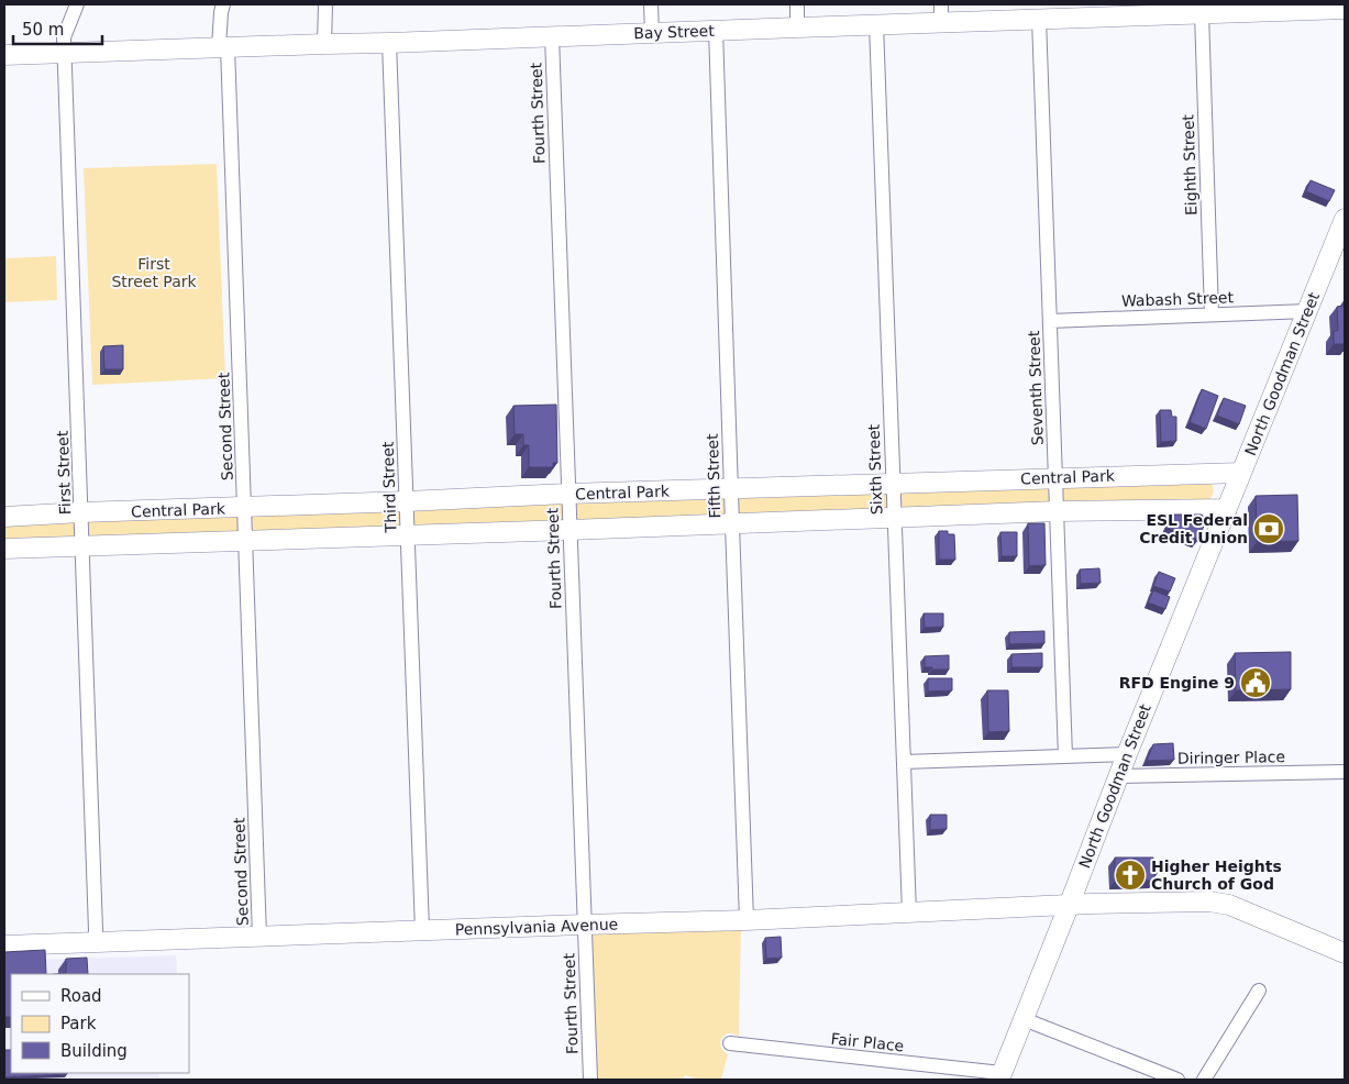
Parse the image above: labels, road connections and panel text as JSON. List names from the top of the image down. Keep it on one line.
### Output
{"streets":{"main road":["Bay Street","North Goodman Street","Central Park","Pennsylvania Avenue"],"street":["Fourth Street","Eighth Street","Wabash Street","Seventh Street","Second Street","Sixth Street","First Street","Fifth Street","Third Street","Diringer Place","Fair Place"]},"crossings":[["Bay Street","Fourth Street"],["Bay Street","Eighth Street"],["Bay Street","Seventh Street"],["Bay Street","Second Street"],["Bay Street","Sixth Street"],["Bay Street","First Street"],["Bay Street","Fifth Street"],["Bay Street","Third Street"],["Fourth Street","Central Park"],["Fourth Street","Pennsylvania Avenue"],["Eighth Street","Wabash Street"],["Wabash Street","North Goodman Street"],["Wabash Street","Seventh Street"],["North Goodman Street","Central Park"],["North Goodman Street","Diringer Place"],["North Goodman Street","Pennsylvania Avenue"],["North Goodman Street","Fair Place"],["Seventh Street","Central Park"],["Second Street","Central Park"],["Second Street","Pennsylvania Avenue"],["Sixth Street","Central Park"],["Sixth Street","Pennsylvania Avenue"],["First Street","Central Park"],["First Street","Pennsylvania Avenue"],["Fifth Street","Central Park"],["Fifth Street","Pennsylvania Avenue"],["Central Park","Third Street"],["Third Street","Pennsylvania Avenue"]],"parks":["First Street Park"],"places":{"bank":["ESL Federal Credit Union"],"public building":["RFD Engine 9"],"church":["Higher Heights Church of God"]},"legend":["Road","Park","Building"],"scale_bar":"50 m"}
